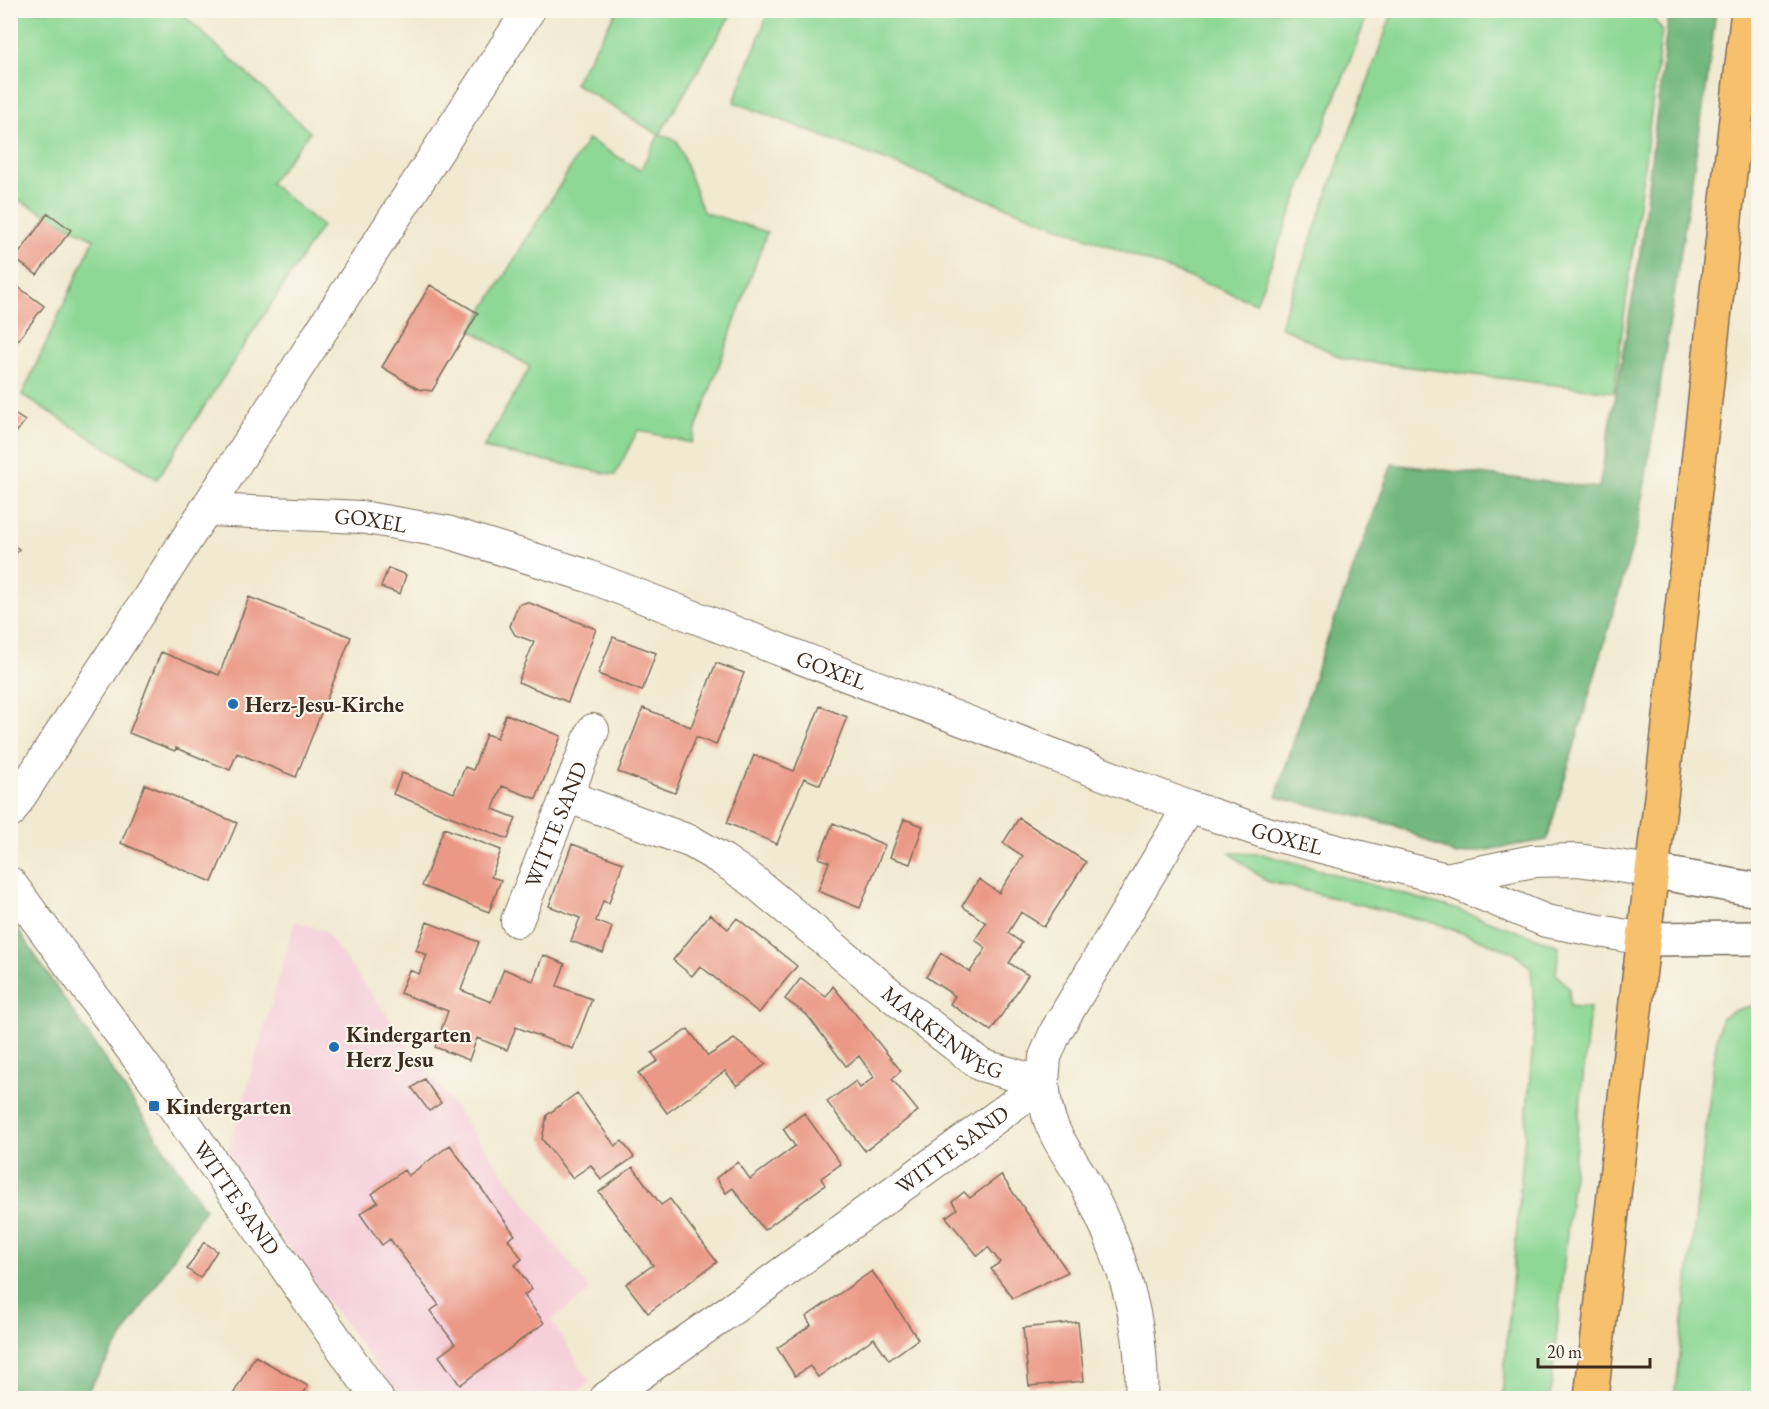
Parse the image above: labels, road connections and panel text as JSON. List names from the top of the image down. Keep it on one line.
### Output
{"streets":{"street":["GOXEL","WITTE SAND","MARKENWEG"]},"crossings":[["WITTE SAND","MARKENWEG"]],"places":{"other":["Herz-Jesu-Kirche","Kindergarten Herz Jesu"],"transit":["Kindergarten"]},"scale_bar":"20 m"}
